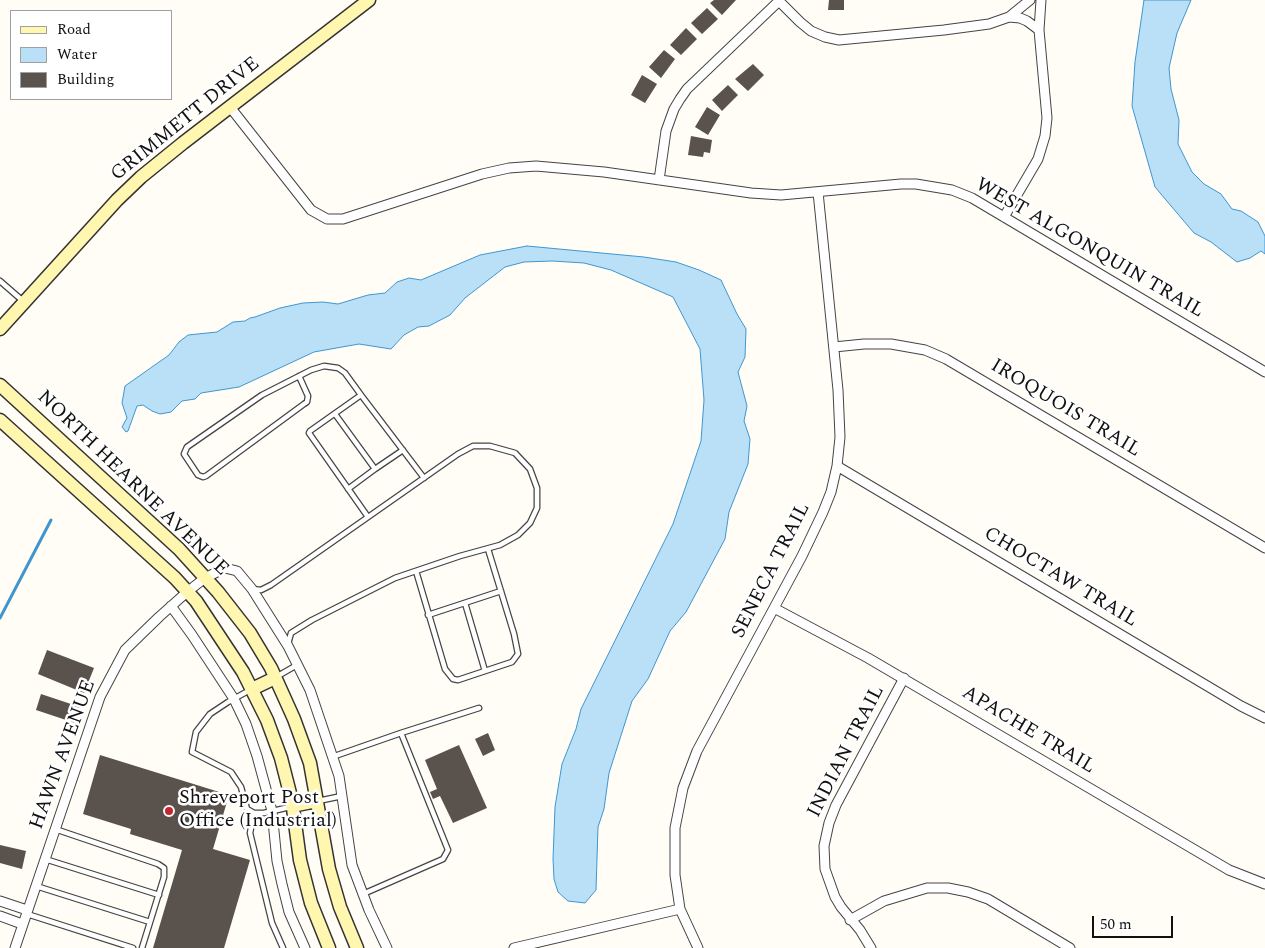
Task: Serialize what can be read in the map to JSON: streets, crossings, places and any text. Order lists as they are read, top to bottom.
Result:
{
  "streets": {
    "street": [
      "GRIMMETT DRIVE",
      "WEST ALGONQUIN TRAIL",
      "IROQUOIS TRAIL",
      "NORTH HEARNE AVENUE",
      "SENECA TRAIL",
      "CHOCTAW TRAIL",
      "APACHE TRAIL",
      "INDIAN TRAIL",
      "HAWN AVENUE"
    ]
  },
  "crossings": [
    ["GRIMMETT DRIVE", "WEST ALGONQUIN TRAIL"],
    ["WEST ALGONQUIN TRAIL", "SENECA TRAIL"],
    ["IROQUOIS TRAIL", "SENECA TRAIL"],
    ["NORTH HEARNE AVENUE", "HAWN AVENUE"],
    ["SENECA TRAIL", "CHOCTAW TRAIL"],
    ["SENECA TRAIL", "APACHE TRAIL"],
    ["APACHE TRAIL", "INDIAN TRAIL"]
  ],
  "places": ["Shreveport Post Office (Industrial)"],
  "legend": ["Road", "Water", "Building"],
  "scale_bar": "50 m"
}
